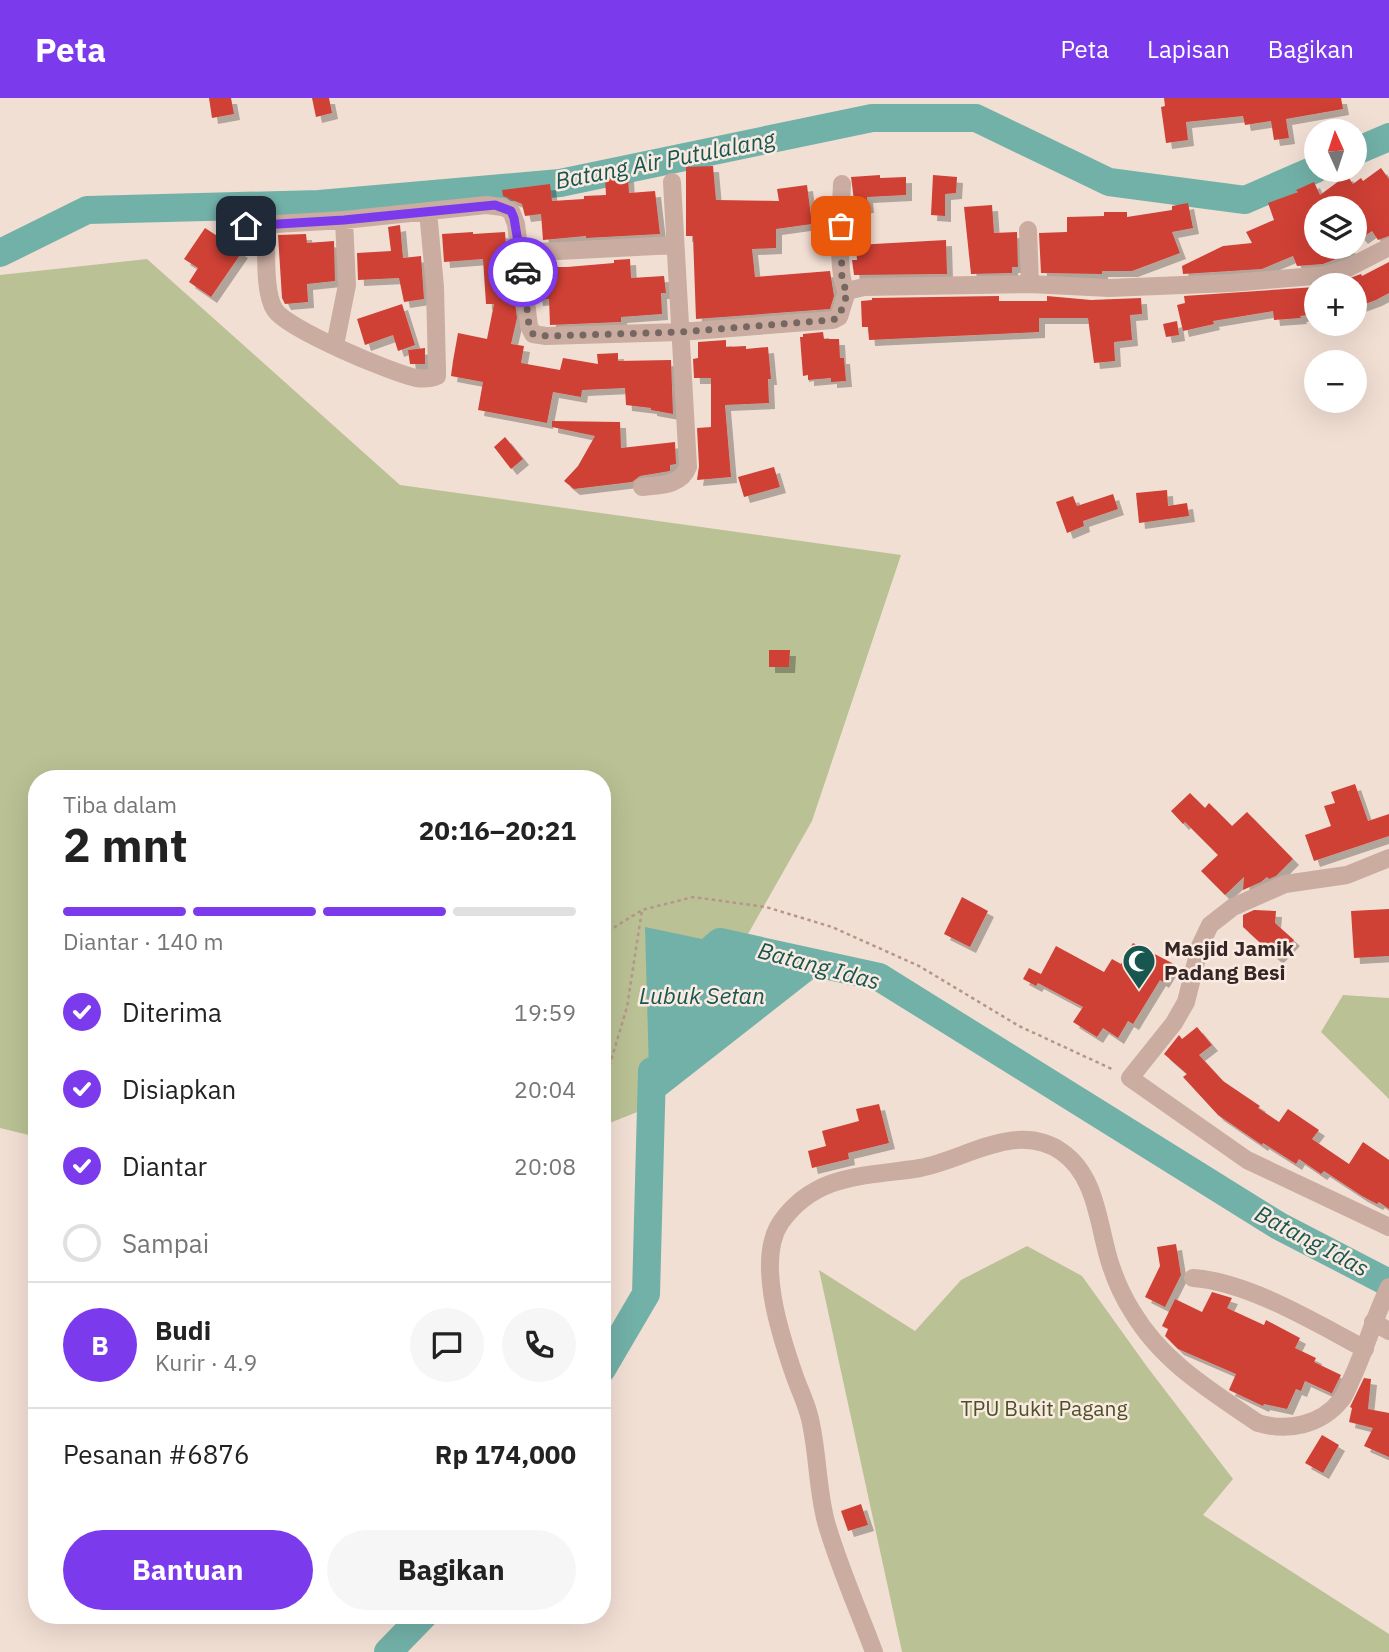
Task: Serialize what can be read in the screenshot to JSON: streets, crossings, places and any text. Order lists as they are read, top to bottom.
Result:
{
  "water": ["Batang Air Putulalang", "Batang Idas", "Lubuk Setan"],
  "parks": ["TPU Bukit Pagang"],
  "places": {
    "mosque": ["Masjid Jamik Padang Besi"]
  },
  "north": "top",
  "page": {
    "header": "Peta",
    "nav": ["Peta", "Lapisan", "Bagikan"],
    "map_buttons": ["+", "−"],
    "heading": ["2 mnt", "Tiba dalam", "20:16–20:21"],
    "panel": [
      "Budi",
      "Kurir · 4.9",
      "Pesanan #6876",
      "Rp 174,000"
    ],
    "bar": "Diantar · 140 m",
    "list": [
      ["Diterima", "19:59"],
      ["Disiapkan", "20:04"],
      ["Diantar", "20:08"],
      "Sampai"
    ],
    "round": "B",
    "buttons": ["Bantuan", "Bagikan"]
  }
}
